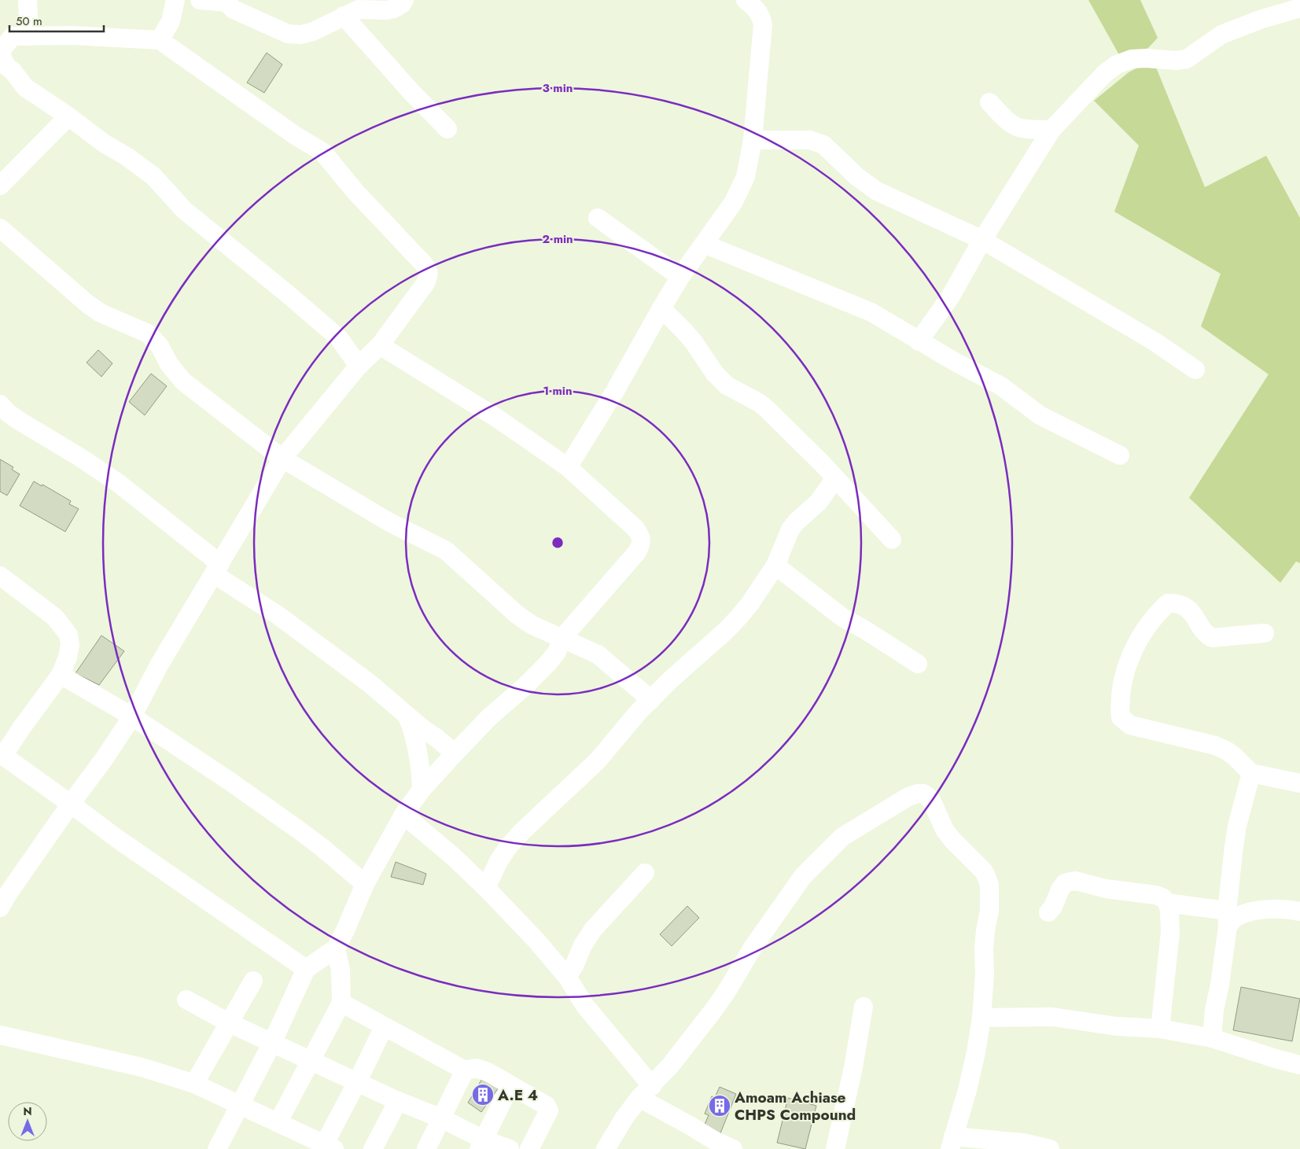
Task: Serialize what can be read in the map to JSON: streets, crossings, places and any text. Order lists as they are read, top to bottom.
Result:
{
  "places": {
    "building": ["A.E 4", "Amoam Achiase CHPS Compound"]
  },
  "scale_bar": "50 m",
  "north": "top",
  "rings": ["3 min", "2 min", "1 min"]
}
